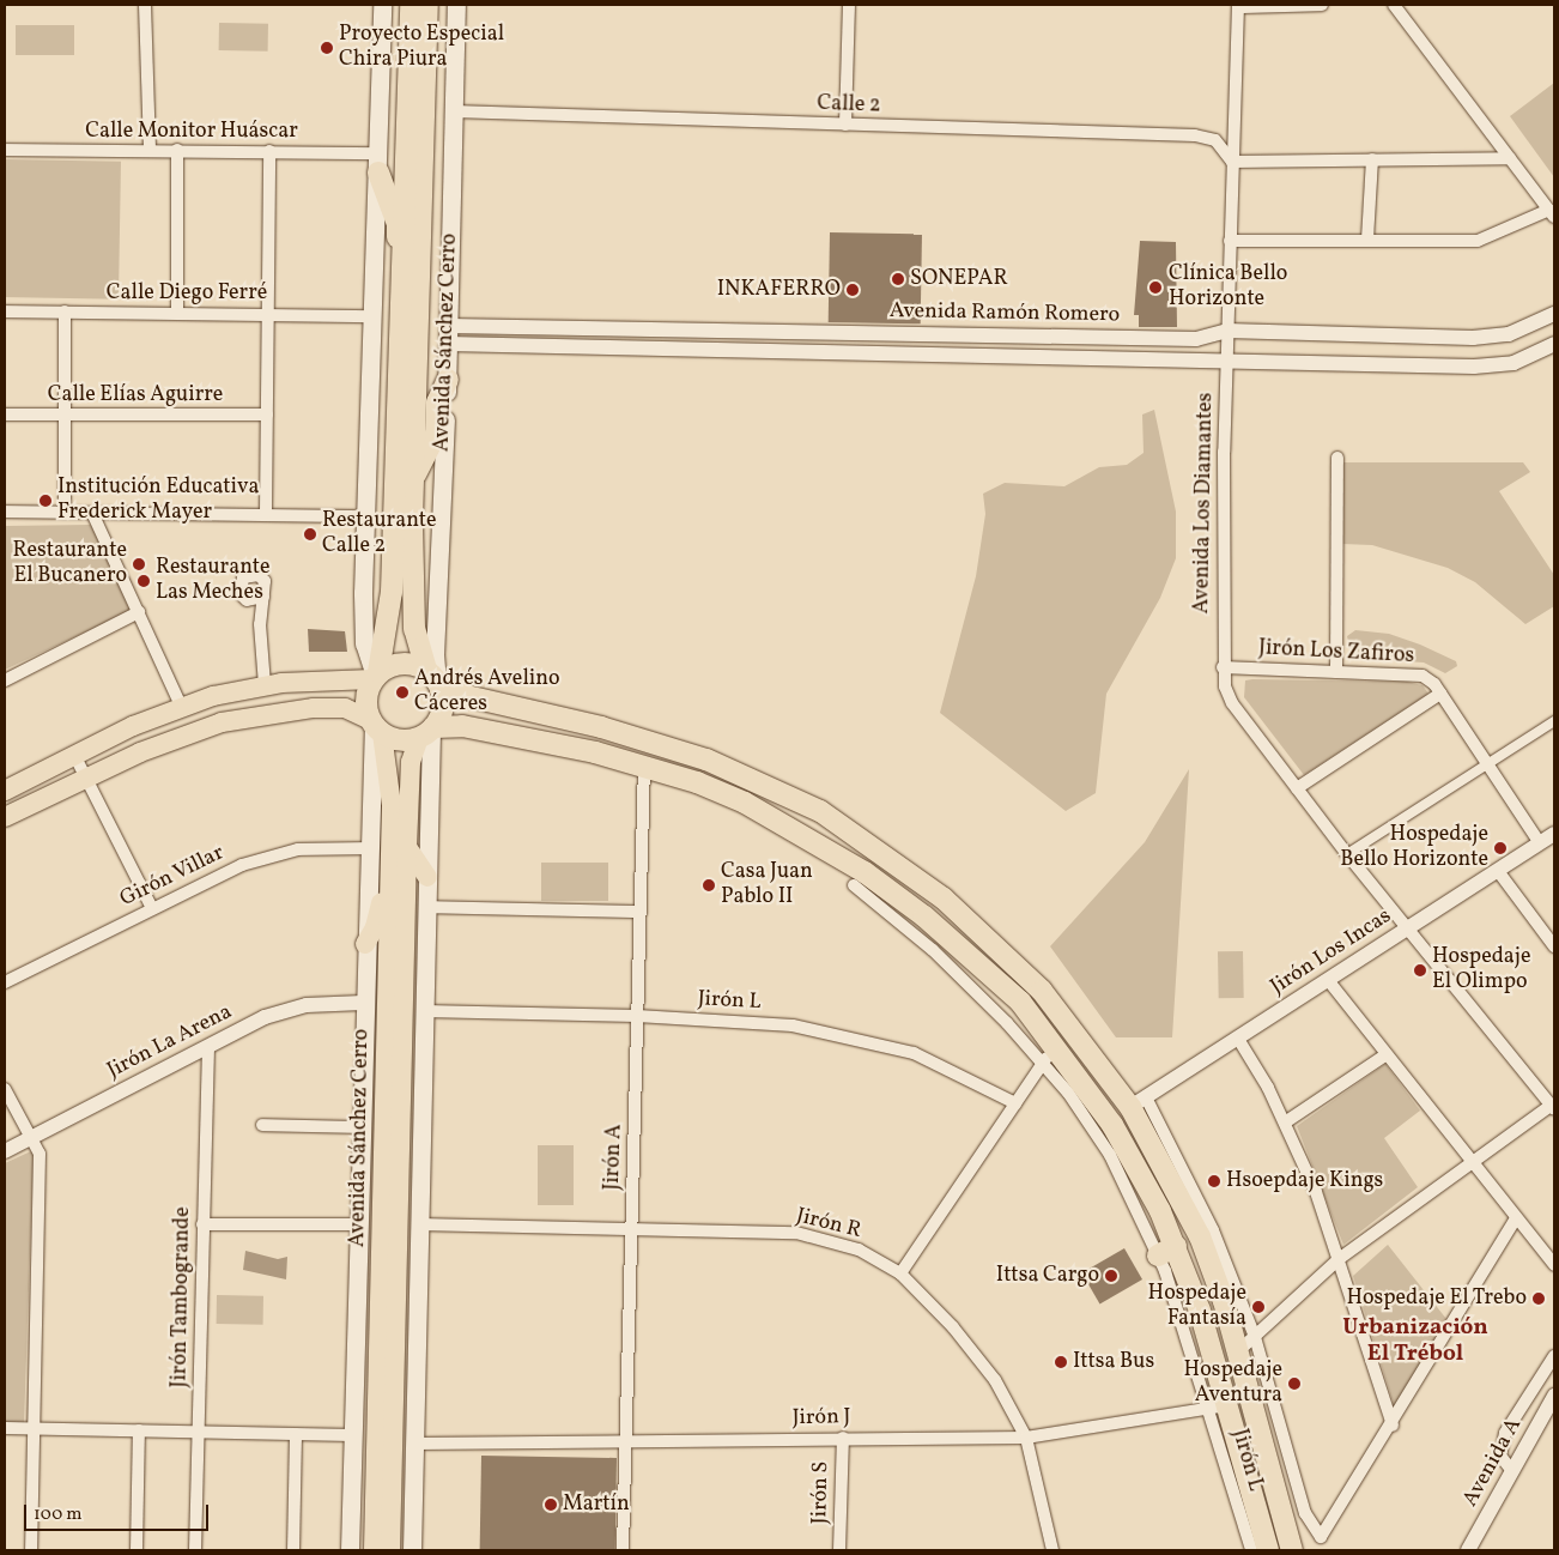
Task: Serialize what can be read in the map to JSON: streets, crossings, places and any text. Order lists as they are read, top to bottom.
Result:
{
  "streets": {
    "highway": ["Avenida Sánchez Cerro"],
    "street": [
      "Calle 2",
      "Calle Monitor Huáscar",
      "Calle Diego Ferré",
      "Avenida Ramón Romero",
      "Calle Elías Aguirre",
      "Avenida Los Diamantes",
      "Jirón Los Zafiros",
      "Girón Villar",
      "Jirón Los Incas",
      "Jirón L",
      "Jirón La Arena",
      "Jirón A",
      "Jirón R",
      "Jirón Tambogrande",
      "Jirón J",
      "Avenida A",
      "Jirón S"
    ]
  },
  "crossings": [
    ["Calle 2", "Avenida Sánchez Cerro"],
    ["Calle 2", "Avenida Los Diamantes"],
    ["Avenida Ramón Romero", "Avenida Sánchez Cerro"],
    ["Avenida Ramón Romero", "Avenida Los Diamantes"],
    ["Avenida Sánchez Cerro", "Girón Villar"],
    ["Avenida Sánchez Cerro", "Jirón La Arena"],
    ["Avenida Los Diamantes", "Jirón Los Zafiros"],
    ["Avenida Los Diamantes", "Jirón Los Incas"],
    ["Jirón Los Zafiros", "Jirón Los Incas"],
    ["Jirón L", "Jirón A"],
    ["Jirón L", "Jirón J"],
    ["Jirón La Arena", "Jirón Tambogrande"],
    ["Jirón A", "Jirón R"],
    ["Jirón A", "Jirón J"],
    ["Jirón R", "Jirón J"],
    ["Jirón J", "Jirón S"]
  ],
  "districts": ["Urbanización El Trébol"],
  "places": [
    "Proyecto Especial Chira Piura",
    "SONEPAR",
    "Clínica Bello Horizonte",
    "INKAFERRO",
    "Institución Educativa Frederick Mayer",
    "Restaurante Calle 2",
    "Restaurante El Bucanero",
    "Restaurante Las Meches",
    "Andrés Avelino Cáceres",
    "Hospedaje Bello Horizonte",
    "Casa Juan Pablo II",
    "Hospedaje El Olimpo",
    "Hsoepdaje Kings",
    "Ittsa Cargo",
    "Hospedaje El Trebo",
    "Hospedaje Fantasía",
    "Ittsa Bus",
    "Hospedaje Aventura",
    "Martín"
  ],
  "scale_bar": "100 m"
}
